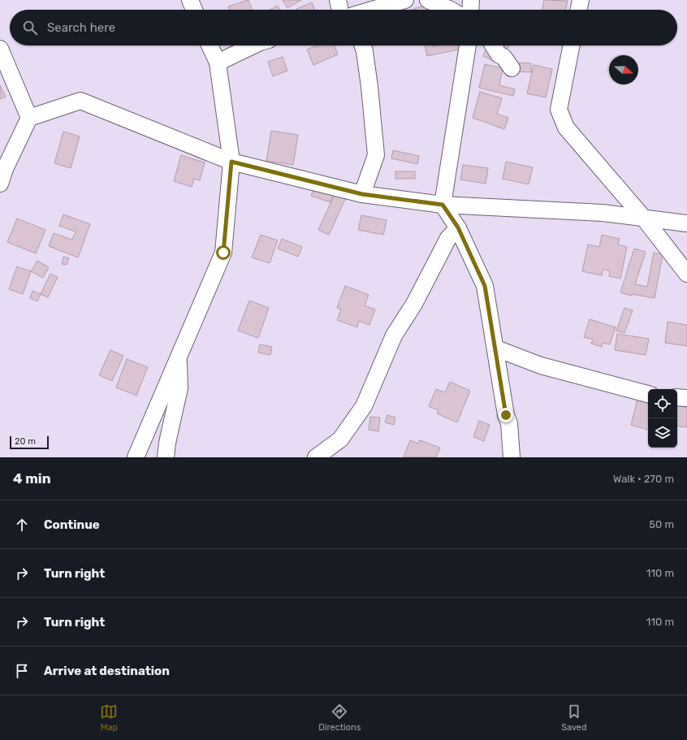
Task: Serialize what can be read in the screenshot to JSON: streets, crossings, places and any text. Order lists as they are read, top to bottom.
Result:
{
  "scale_bar": "20 m",
  "north": "right",
  "page": {
    "search": "Search here",
    "scale": "20 m",
    "heading": ["4 min", "Walk · 270 m"],
    "list": [
      ["Continue", "50 m"],
      ["Turn right", "110 m"],
      ["Turn right", "110 m"],
      "Arrive at destination"
    ],
    "nav": ["Map", "Directions", "Saved"]
  }
}
